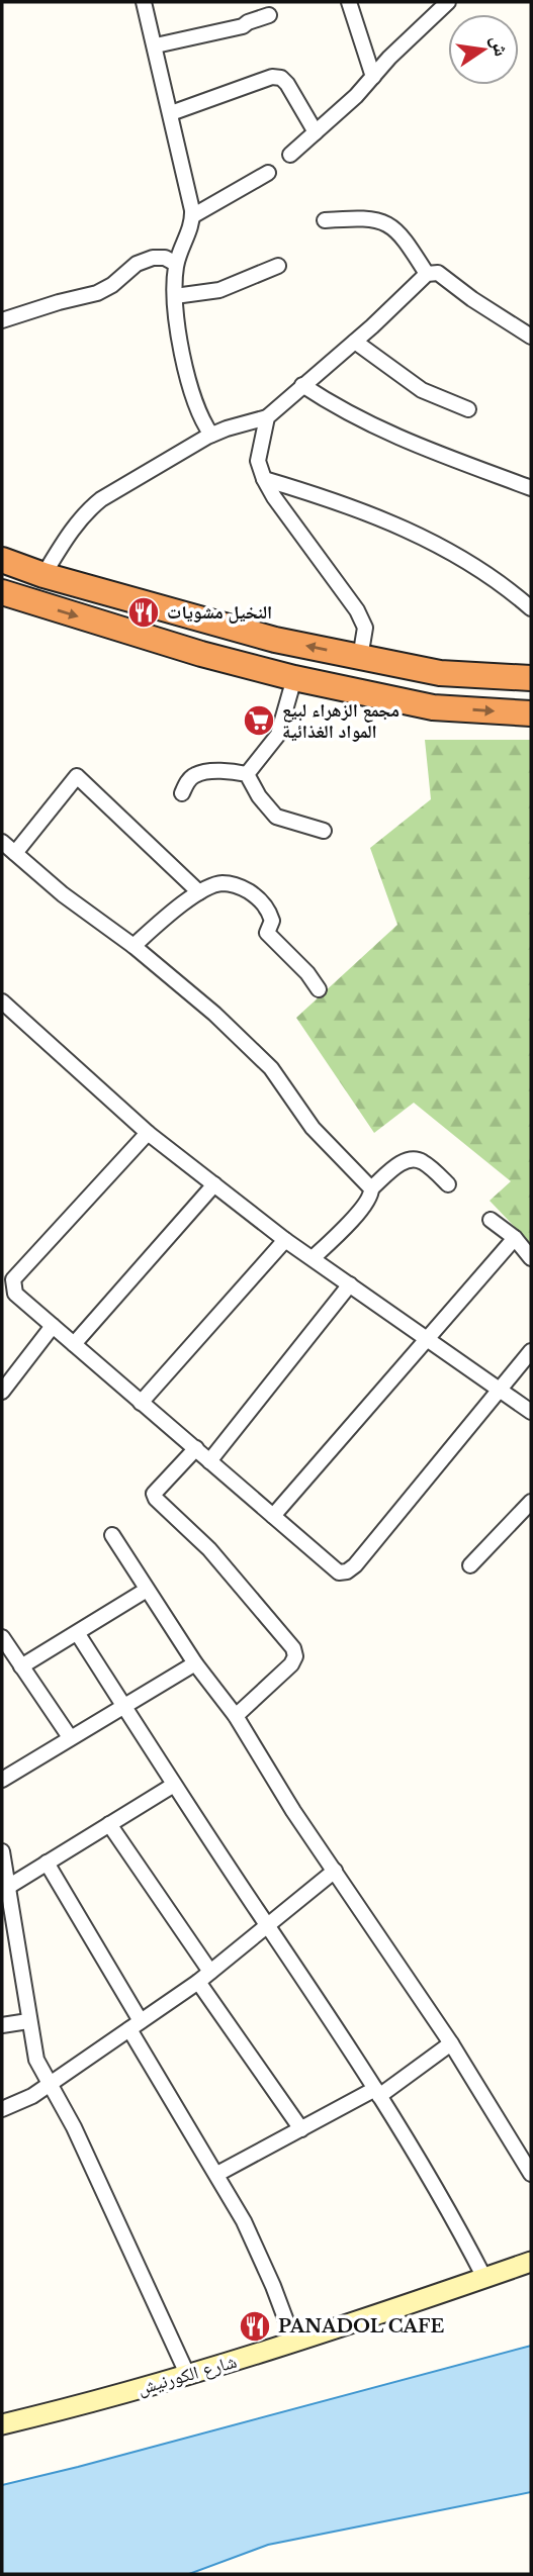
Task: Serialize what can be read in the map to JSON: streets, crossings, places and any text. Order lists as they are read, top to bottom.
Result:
{
  "streets": {
    "street": ["شارع الكورنيش"]
  },
  "places": {
    "restaurant": ["النخيل مشويات", "PANADOL CAFE"],
    "supermarket": ["مجمع الزهراء لبيع المواد الغذائية"]
  },
  "north": "right"
}
